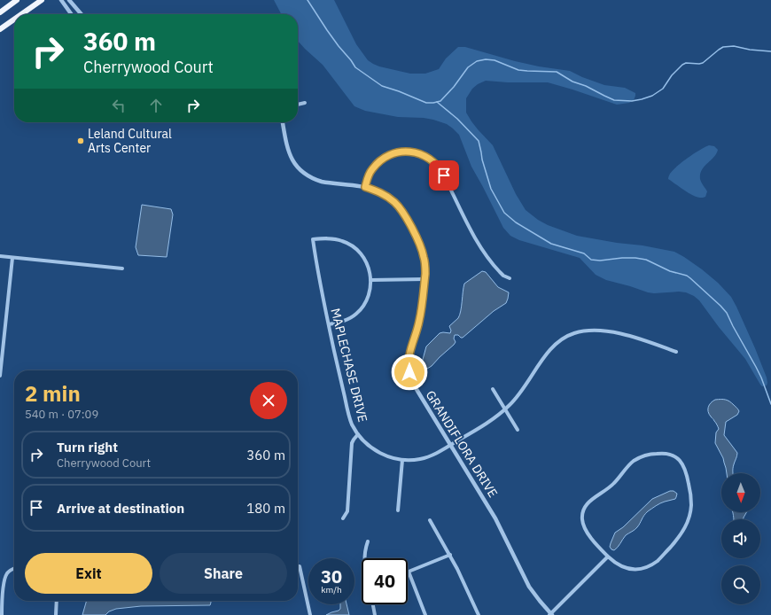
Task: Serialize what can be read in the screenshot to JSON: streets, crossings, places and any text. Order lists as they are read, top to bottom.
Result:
{
  "streets": {
    "street": ["MAPLECHASE DRIVE", "GRANDIFLORA DRIVE"]
  },
  "crossings": [
    ["MAPLECHASE DRIVE", "GRANDIFLORA DRIVE"]
  ],
  "places": ["Leland Cultural Arts Center"],
  "north": "bottom",
  "page": {
    "turn": ["360 m", "Cherrywood Court"],
    "heading": ["2 min", "540 m · 07:09"],
    "list": [
      {
        "name": "Turn right",
        "note": "Cherrywood Court",
        "value": "360 m"
      },
      {
        "name": "Arrive at destination",
        "value": "180 m"
      }
    ],
    "buttons": ["Exit", "Share"],
    "speed": "30 km/h",
    "limit": "40"
  }
}
